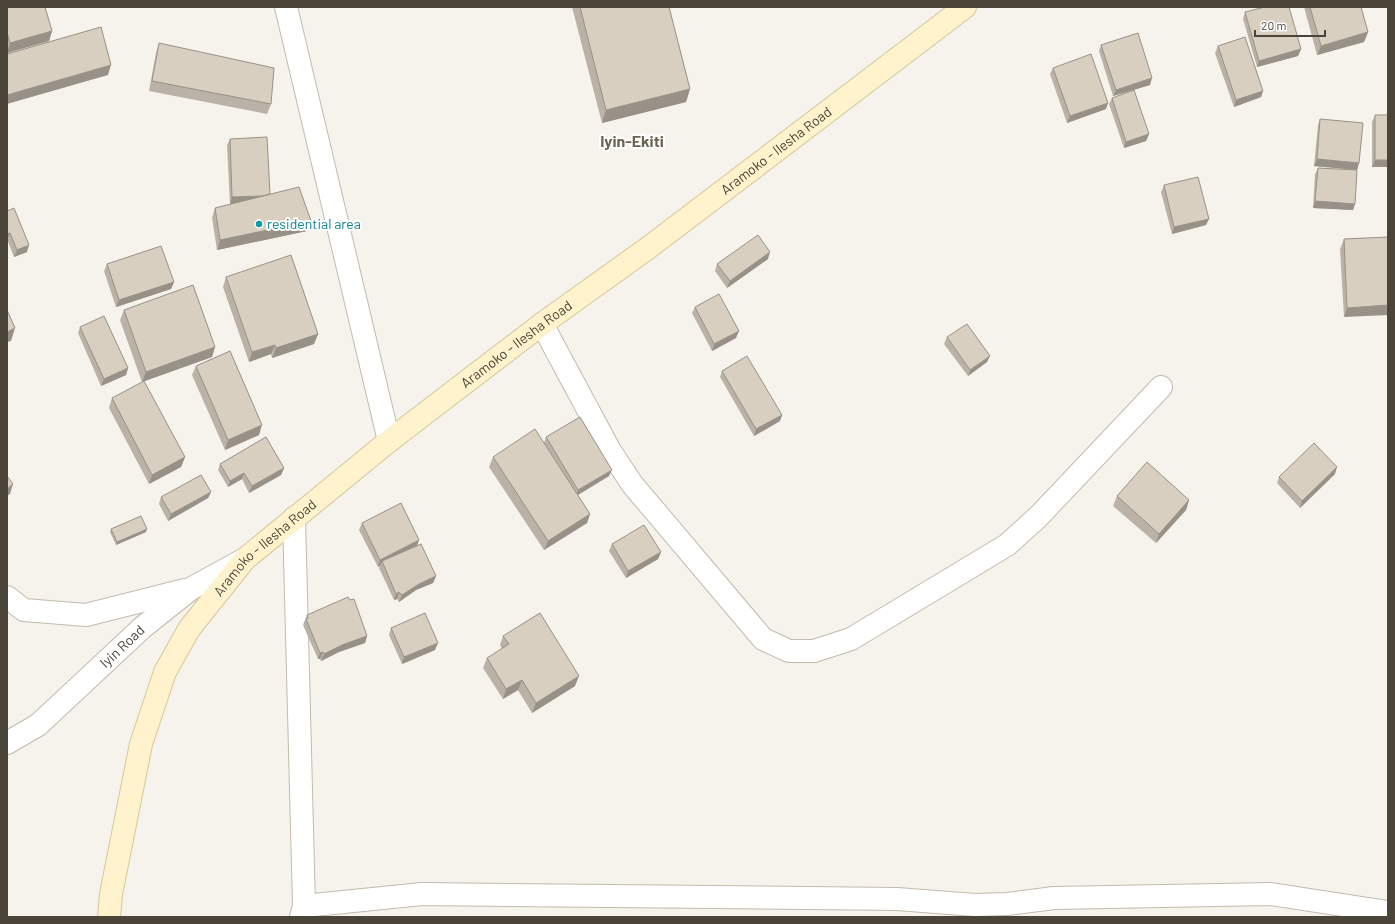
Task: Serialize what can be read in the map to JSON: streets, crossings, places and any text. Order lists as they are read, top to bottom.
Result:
{
  "streets": {
    "main road": ["Aramoko - Ilesha Road"],
    "street": ["Iyin Road"]
  },
  "crossings": [
    ["Aramoko - Ilesha Road", "Iyin Road"]
  ],
  "districts": ["Iyin-Ekiti"],
  "places": ["residential area"],
  "scale_bar": "20 m"
}
